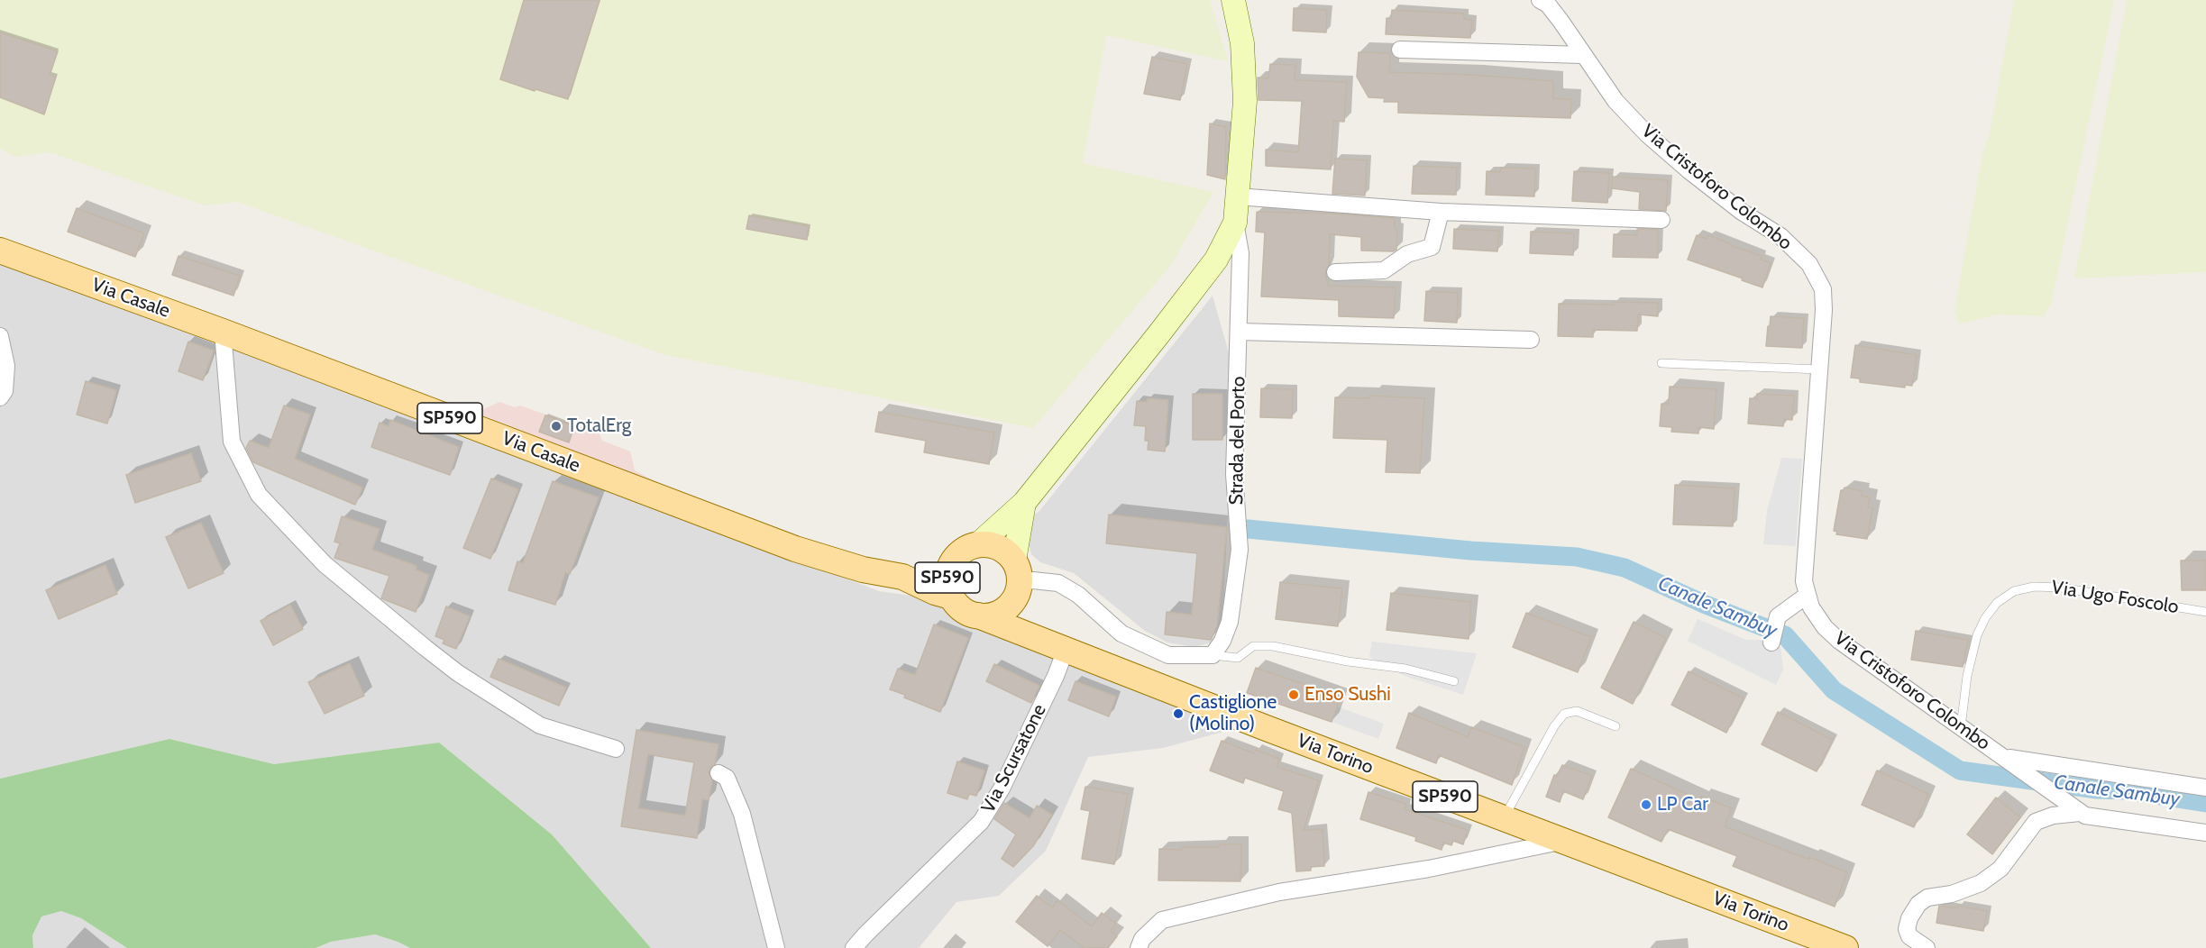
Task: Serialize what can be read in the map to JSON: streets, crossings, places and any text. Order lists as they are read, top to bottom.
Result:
{
  "streets": {
    "main road": ["Via Casale", "SP590", "Via Torino"],
    "street": ["Via Cristoforo Colombo", "Strada del Porto", "Via Scursatone"],
    "lane": ["Via Ugo Foscolo"]
  },
  "crossings": [
    ["Via Cristoforo Colombo", "Via Ugo Foscolo"],
    ["Via Casale", "SP590"],
    ["SP590", "Via Torino"],
    ["SP590", "Via Scursatone"],
    ["Via Torino", "Via Scursatone"]
  ],
  "water": ["Canale Sambuy"],
  "places": [
    "TotalErg",
    "Enso Sushi",
    "Castiglione (Molino)",
    "LP Car"
  ]
}
